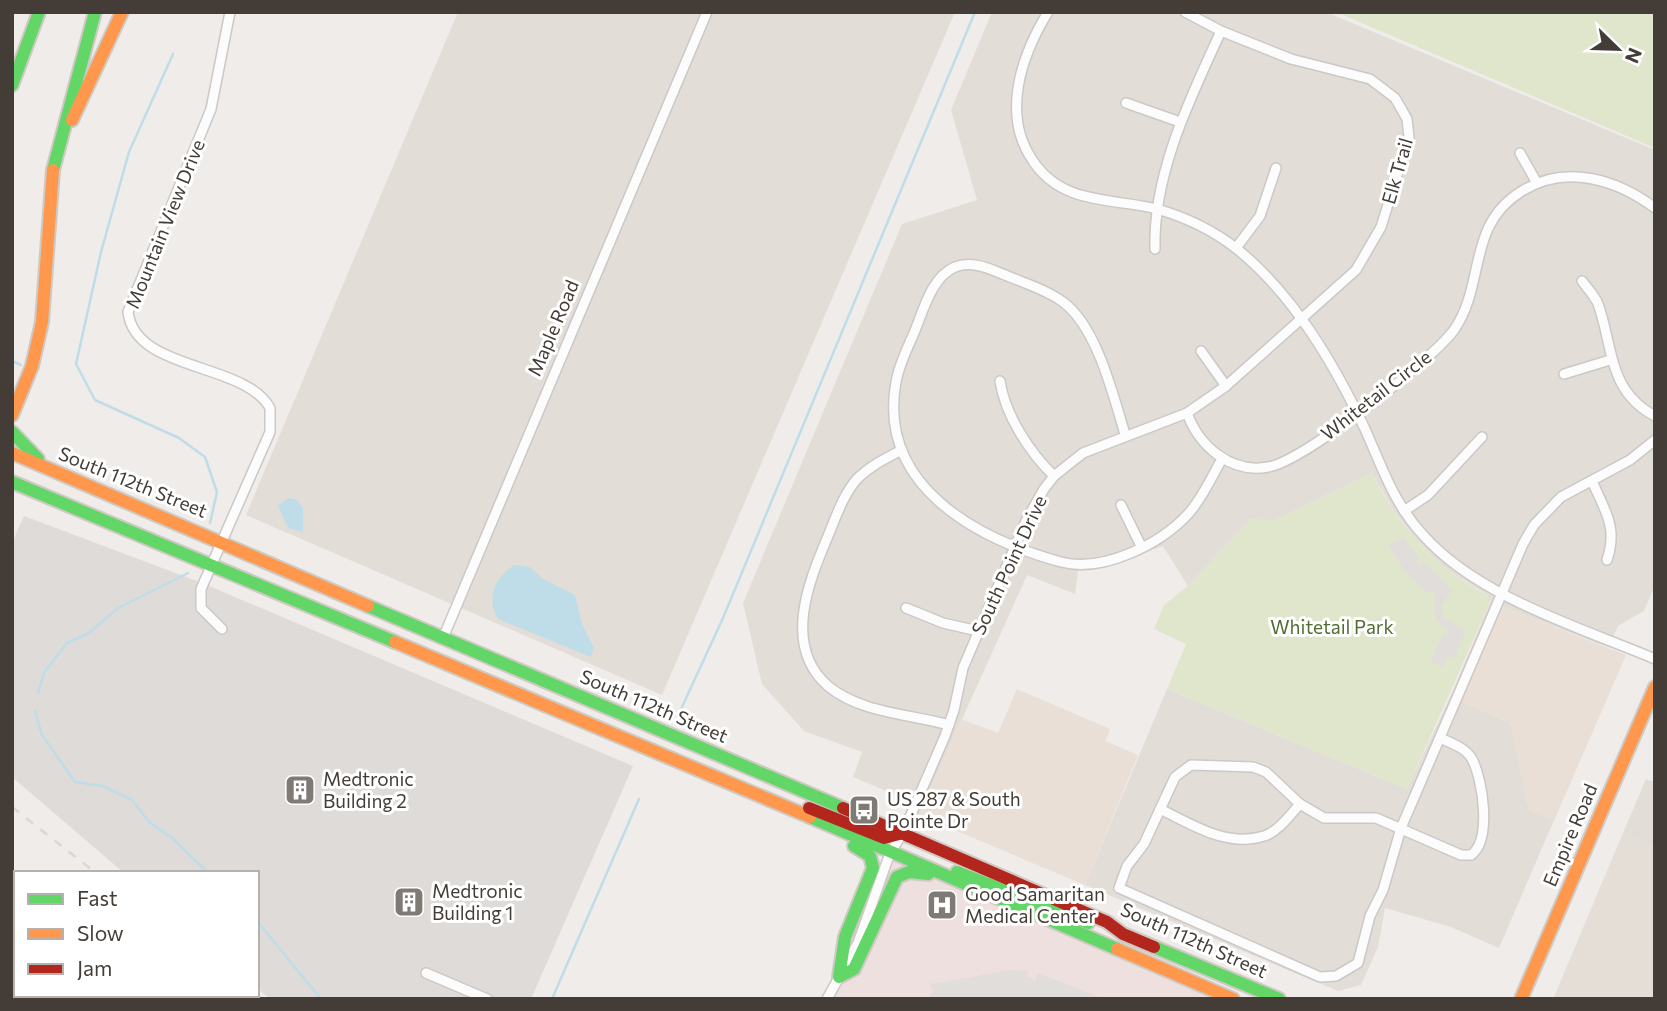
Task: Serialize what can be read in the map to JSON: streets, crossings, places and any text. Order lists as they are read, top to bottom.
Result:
{
  "streets": {
    "main road": ["Maple Road", "South 112th Street", "Empire Road"],
    "street": [
      "Elk Trail",
      "Mountain View Drive",
      "Whitetail Circle",
      "South Point Drive"
    ]
  },
  "crossings": [
    ["Elk Trail", "South Point Drive"],
    ["Mountain View Drive", "South 112th Street"],
    ["Maple Road", "South 112th Street"],
    ["Whitetail Circle", "South Point Drive"],
    ["South 112th Street", "South Point Drive"]
  ],
  "parks": ["Whitetail Park"],
  "places": {
    "building": ["Medtronic Building 2", "Medtronic Building 1"],
    "bus stop": ["US 287 & South Pointe Dr"],
    "hospital": ["Good Samaritan Medical Center"]
  },
  "legend": ["Fast", "Slow", "Jam"],
  "north": "bottom right"
}
